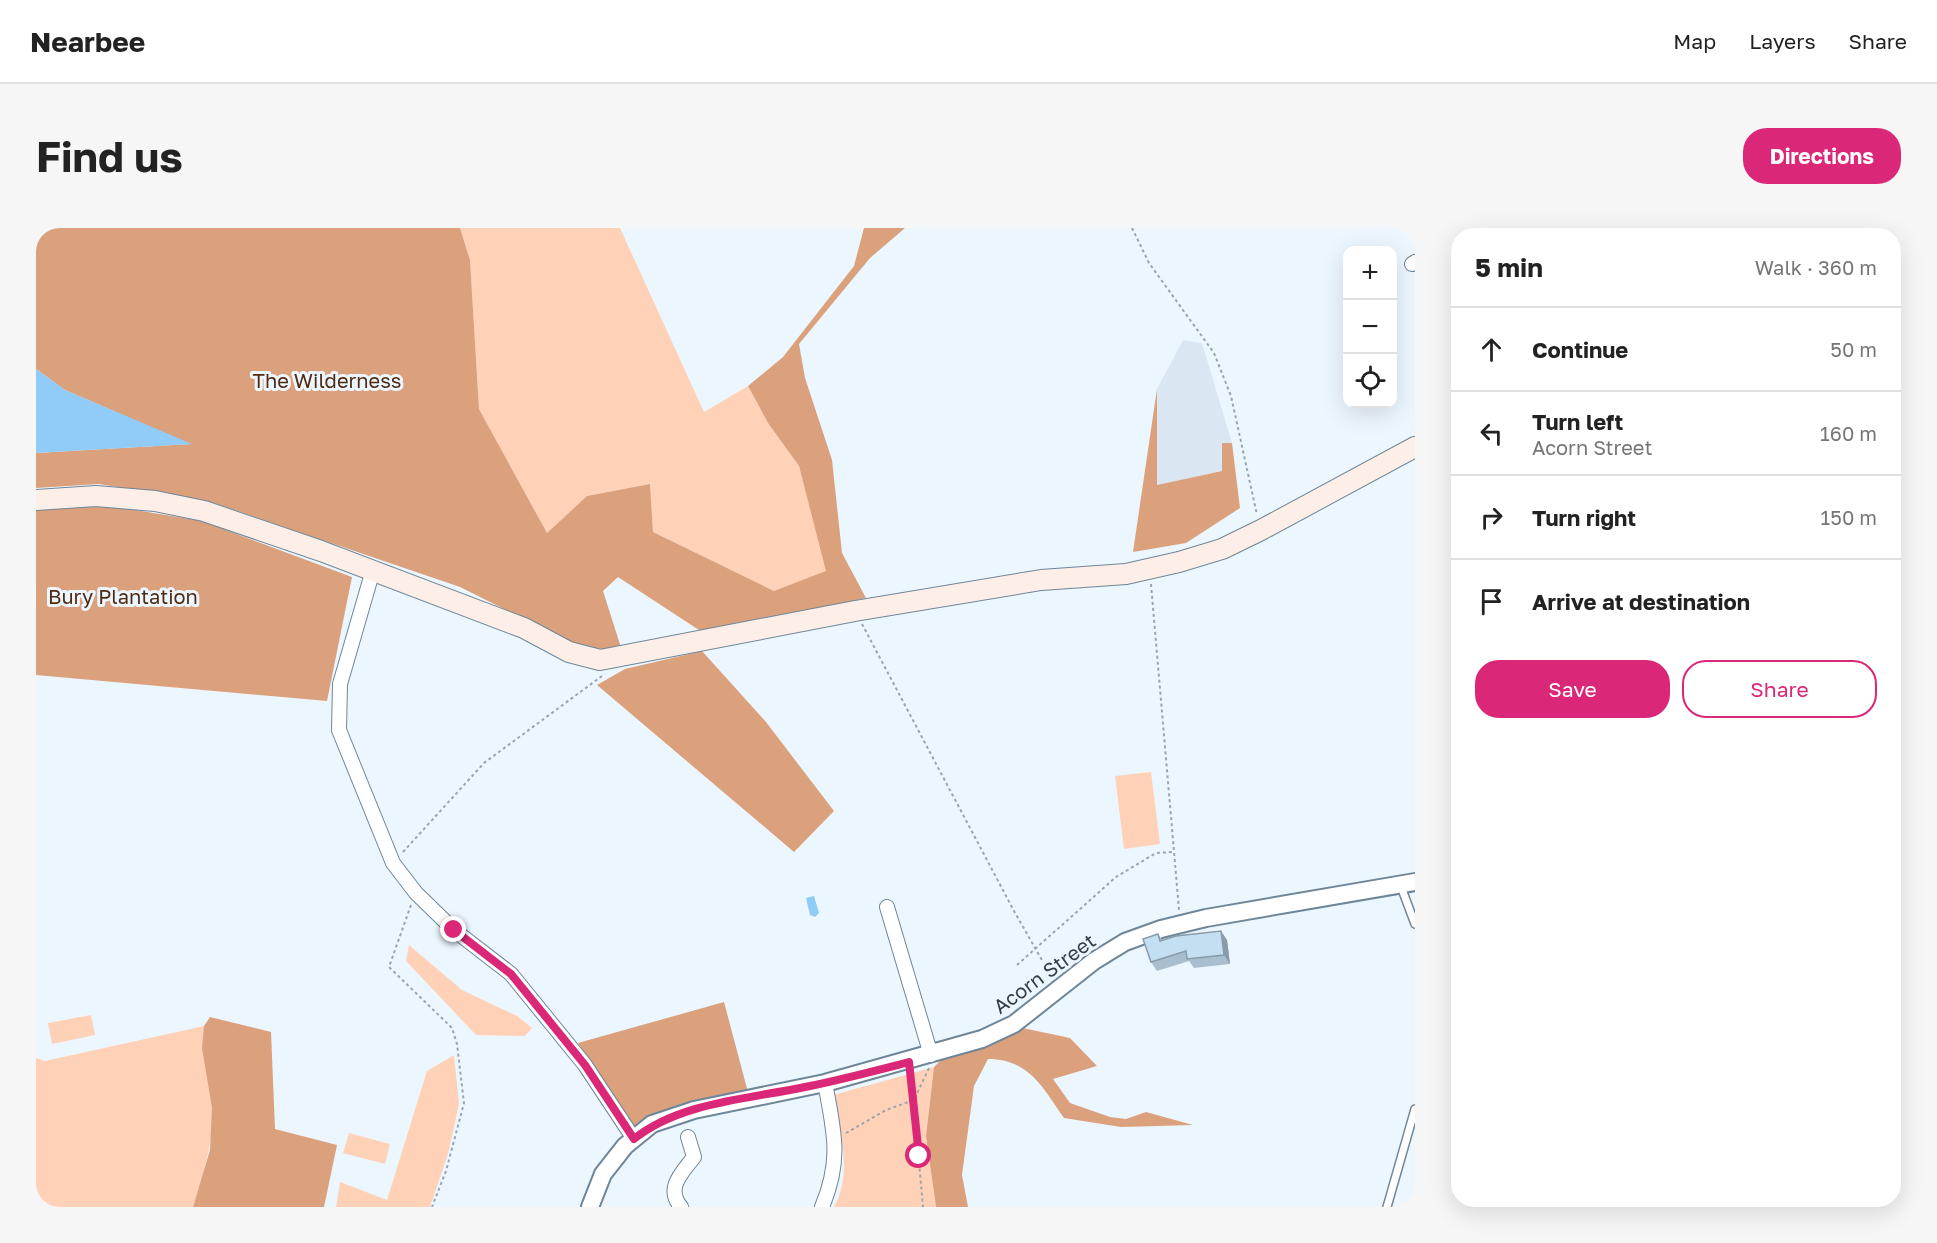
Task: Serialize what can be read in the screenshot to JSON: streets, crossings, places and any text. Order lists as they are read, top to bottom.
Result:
{
  "streets": {
    "street": ["Acorn Street"]
  },
  "parks": ["The Wilderness", "Bury Plantation"],
  "page": {
    "header": "Nearbee",
    "nav": ["Map", "Layers", "Share"],
    "buttons": [
      "Directions",
      ["Save", "Share"]
    ],
    "title": "Find us",
    "heading": ["5 min", "Walk · 360 m"],
    "map_buttons": ["+", "−"],
    "list": [
      ["Continue", "50 m"],
      ["Turn left", "Acorn Street", "160 m"],
      ["Turn right", "150 m"],
      "Arrive at destination"
    ]
  }
}
